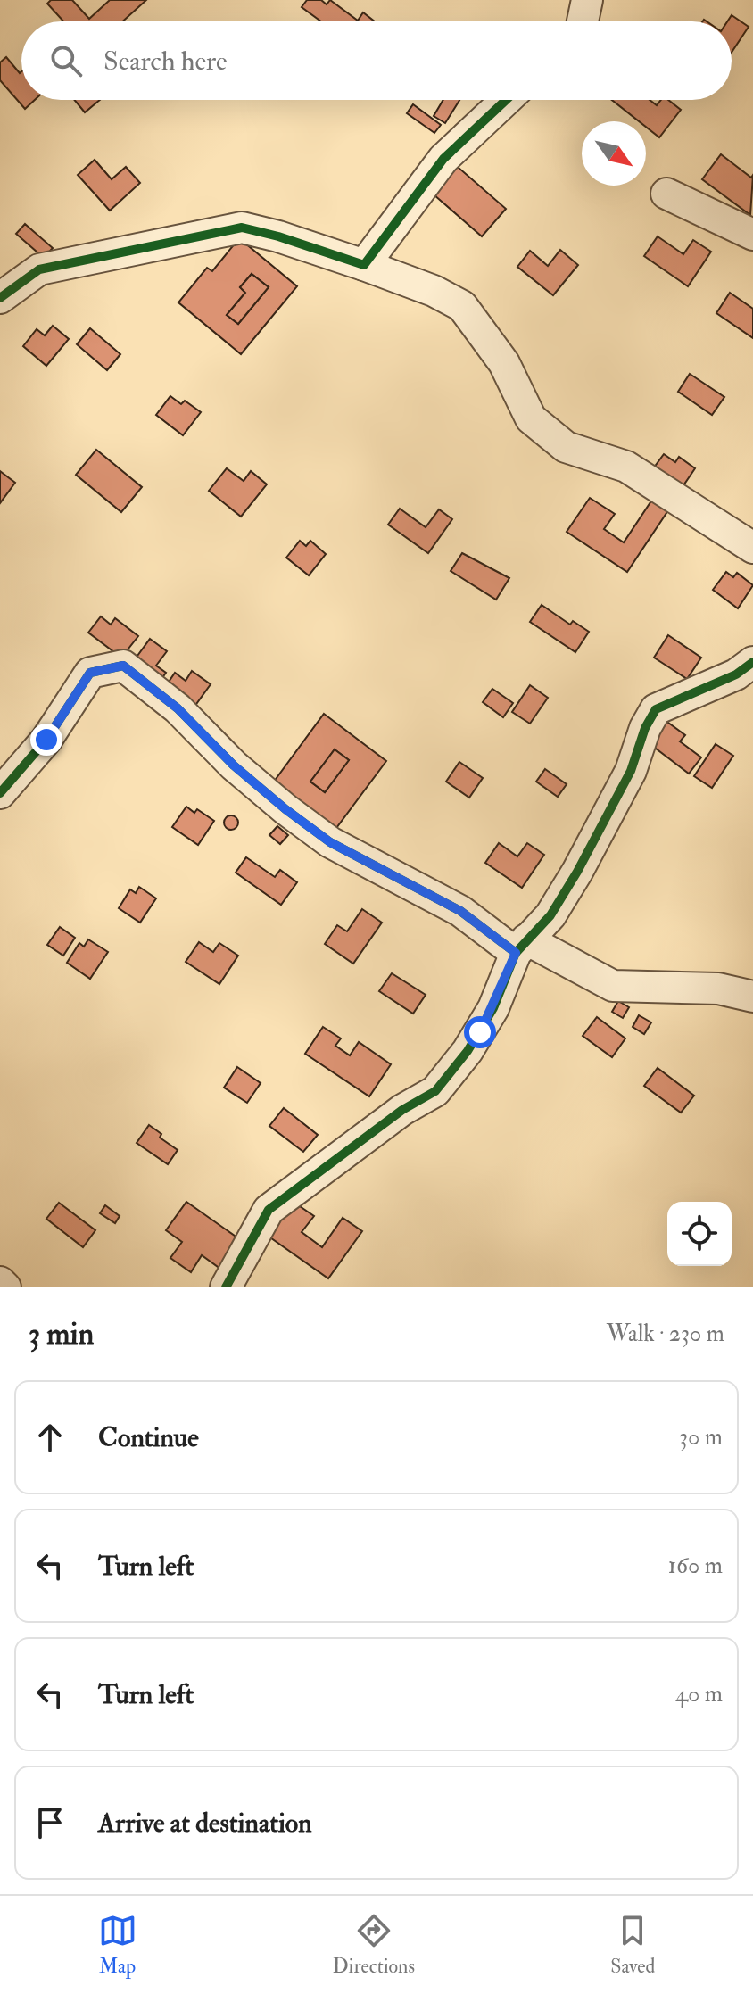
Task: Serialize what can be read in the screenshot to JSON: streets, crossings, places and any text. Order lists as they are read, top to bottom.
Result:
{
  "north": "bottom right",
  "page": {
    "search": "Search here",
    "heading": ["3 min", "Walk · 230 m"],
    "list": [
      ["Continue", "30 m"],
      ["Turn left", "160 m"],
      ["Turn left", "40 m"],
      "Arrive at destination"
    ],
    "nav": ["Map", "Directions", "Saved"]
  }
}
